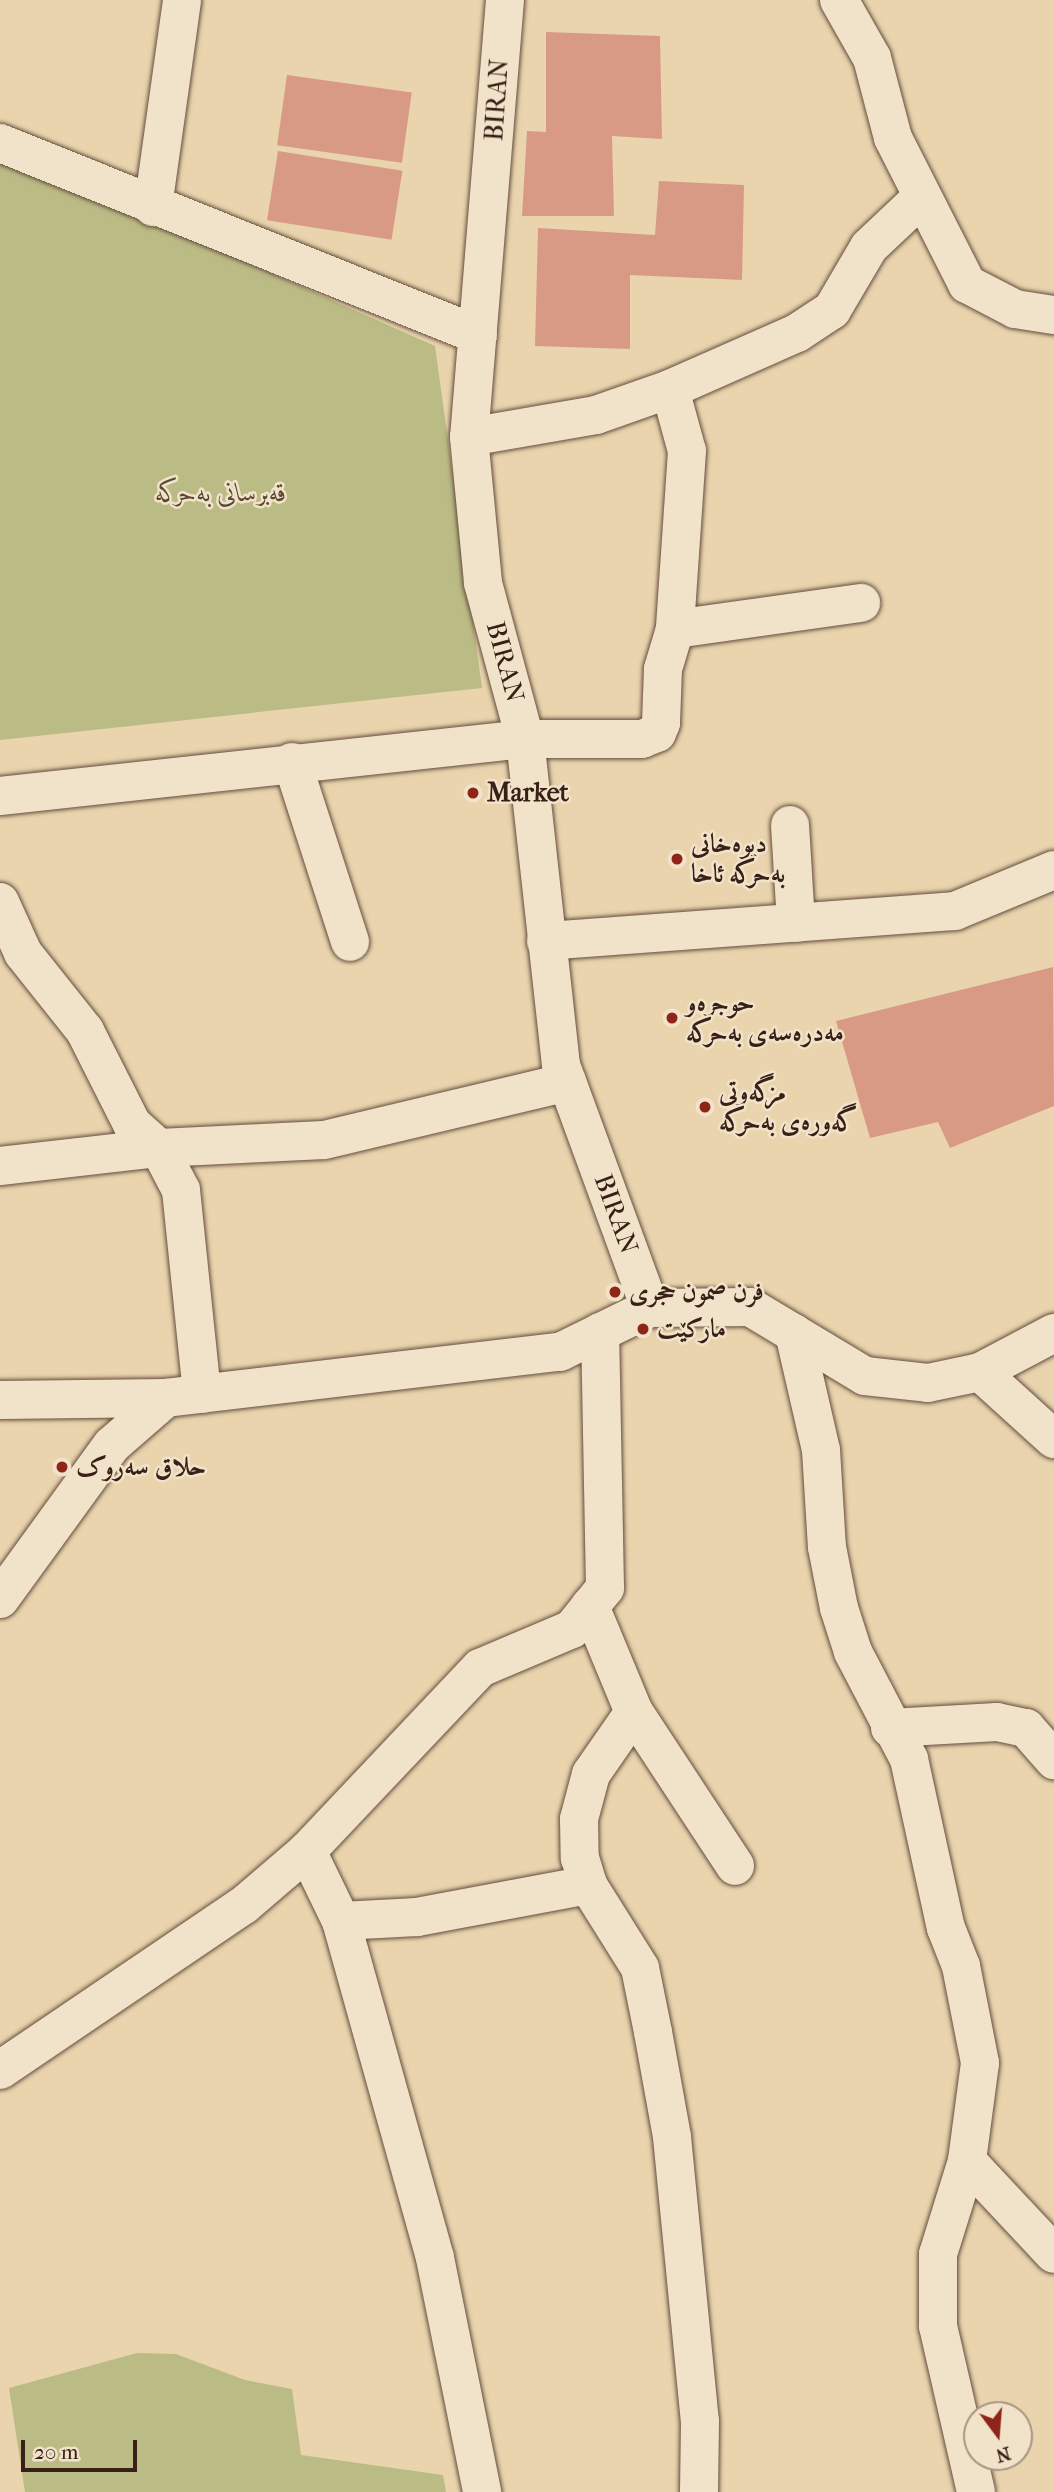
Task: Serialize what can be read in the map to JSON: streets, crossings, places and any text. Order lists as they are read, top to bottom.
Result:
{
  "streets": {
    "street": ["BIRAN"]
  },
  "parks": ["قەبرسانی بەحرکە"],
  "places": [
    "Market",
    "دیوەخانی بەحرکە ئاخا",
    "حوجره‌و مه‌دره‌سه‌ی به‌حرکه",
    "مزگەوتی گەورەی بەحرکە",
    "فرن صمون حجری",
    "مارکێت",
    "حلاق سەروک"
  ],
  "scale_bar": "20 m",
  "north": "bottom"
}
